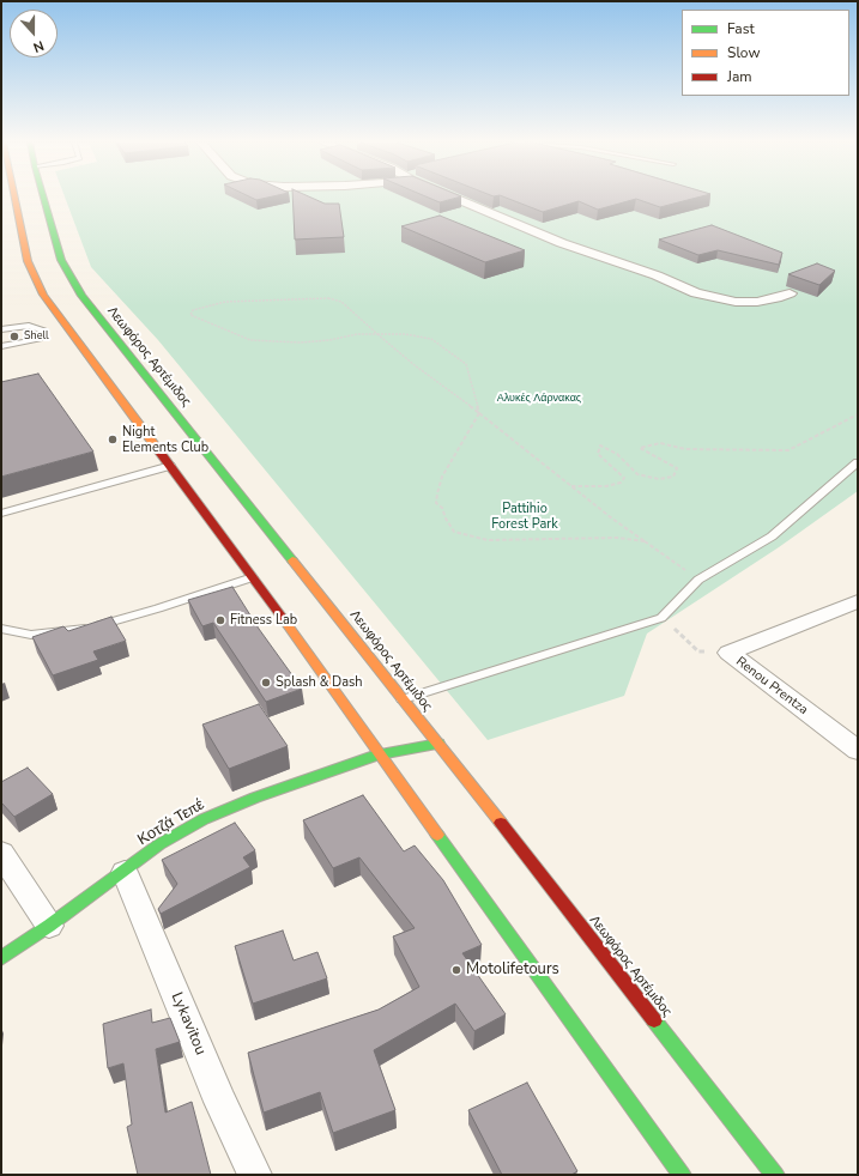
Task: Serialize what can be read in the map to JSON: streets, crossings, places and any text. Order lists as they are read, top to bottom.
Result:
{
  "streets": {
    "main road": ["Λεωφόρος Αρτέμιδος", "Κοτζά Τεπέ"],
    "street": ["Renou Prentza", "Lykavitou"]
  },
  "crossings": [
    ["Λεωφόρος Αρτέμιδος", "Κοτζά Τεπέ"],
    ["Κοτζά Τεπέ", "Lykavitou"]
  ],
  "parks": ["Αλυκές Λάρνακας", "Pattihio Forest Park"],
  "places": [
    "Shell",
    "Night Elements Club",
    "Fitness Lab",
    "Splash & Dash",
    "Motolifetours"
  ],
  "legend": ["Fast", "Slow", "Jam"],
  "north": "bottom"
}
